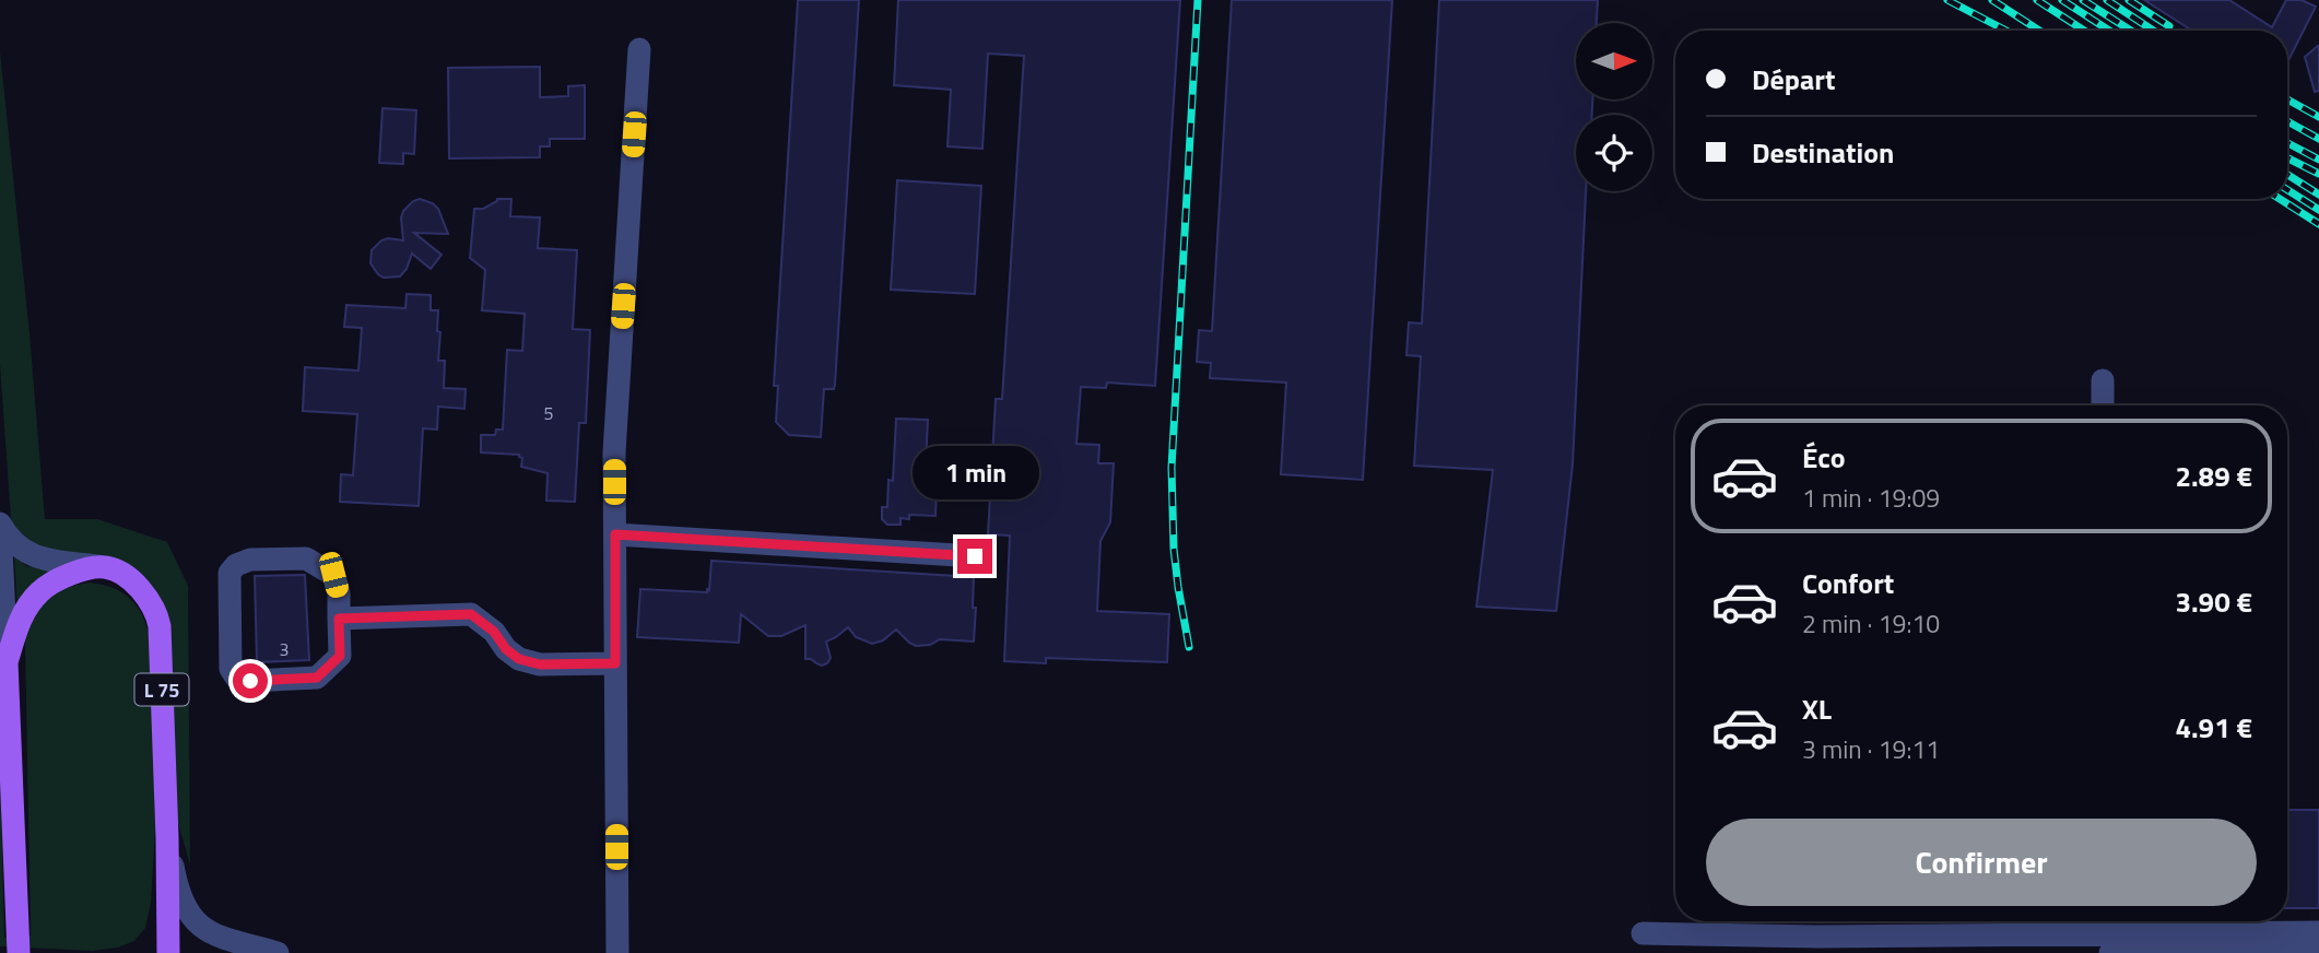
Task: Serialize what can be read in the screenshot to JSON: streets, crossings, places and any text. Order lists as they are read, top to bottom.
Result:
{
  "streets": {
    "main road": ["L 75"]
  },
  "house_numbers": ["5", "3"],
  "north": "right",
  "page": {
    "banner": ["Départ", "Destination"],
    "list": [
      {
        "name": "Éco",
        "note": "1 min · 19:09",
        "value": "2.89 €"
      },
      {
        "name": "Confort",
        "note": "2 min · 19:10",
        "value": "3.90 €"
      },
      {
        "name": "XL",
        "note": "3 min · 19:11",
        "value": "4.91 €"
      }
    ],
    "bubble": "1 min",
    "buttons": "Confirmer"
  }
}
